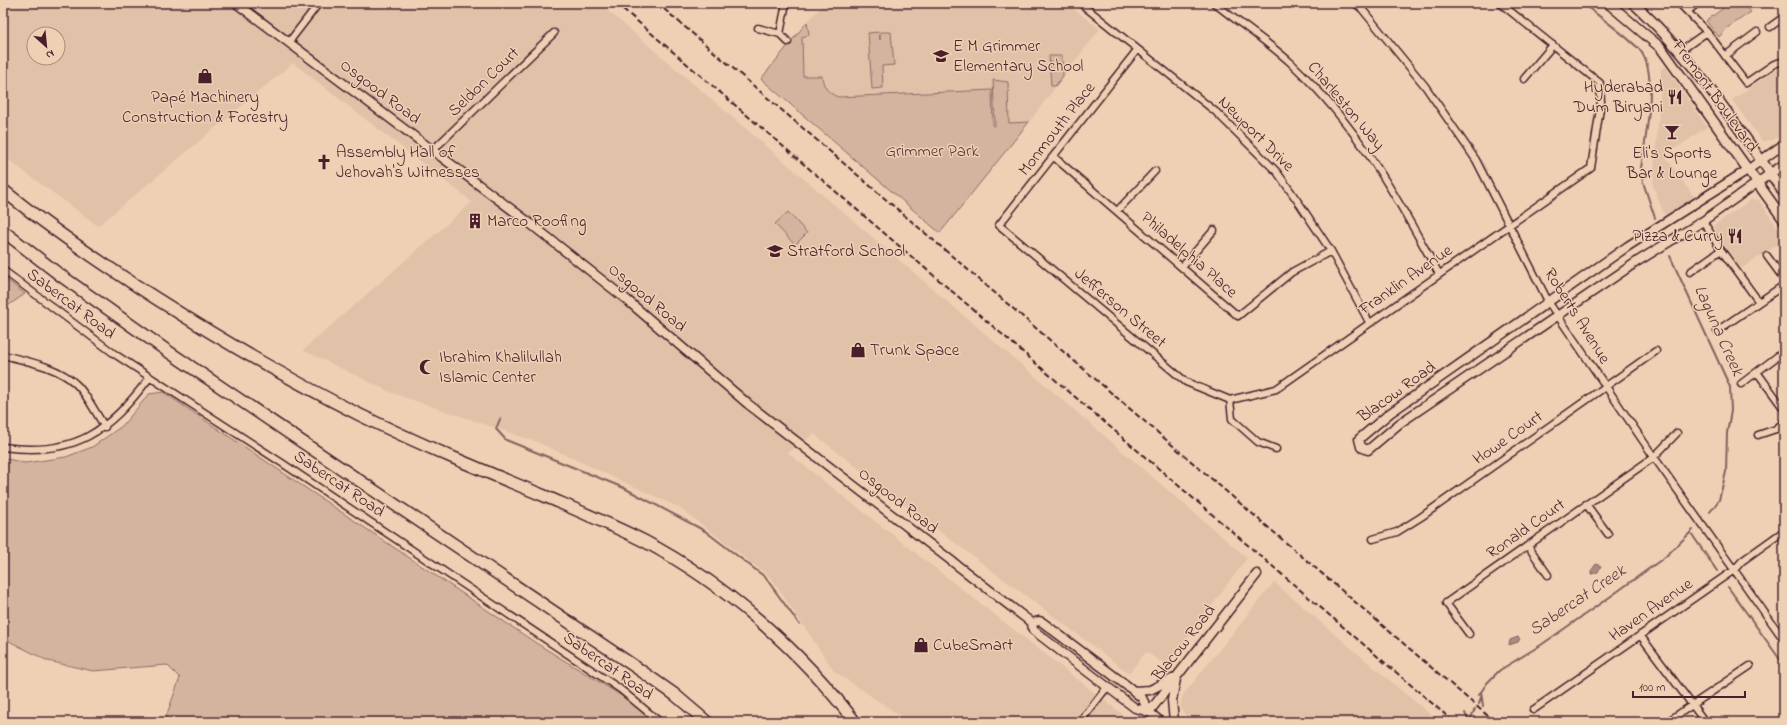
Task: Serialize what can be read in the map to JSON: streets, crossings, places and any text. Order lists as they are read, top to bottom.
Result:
{
  "streets": {
    "main road": ["Osgood Road", "Fremont Boulevard", "Blacow Road"],
    "street": [
      "Seldon Court",
      "Charleston Way",
      "Monmouth Place",
      "Newport Drive",
      "Philadelphia Place",
      "Franklin Avenue",
      "Sabercat Road",
      "Jefferson Street",
      "Roberts Avenue",
      "Howe Court",
      "Ronald Court",
      "Haven Avenue"
    ]
  },
  "crossings": [
    ["Seldon Court", "Osgood Road"],
    ["Osgood Road", "Blacow Road"],
    ["Fremont Boulevard", "Blacow Road"],
    ["Charleston Way", "Franklin Avenue"],
    ["Monmouth Place", "Newport Drive"],
    ["Monmouth Place", "Philadelphia Place"],
    ["Monmouth Place", "Jefferson Street"],
    ["Newport Drive", "Philadelphia Place"],
    ["Newport Drive", "Franklin Avenue"],
    ["Franklin Avenue", "Jefferson Street"],
    ["Franklin Avenue", "Roberts Avenue"],
    ["Roberts Avenue", "Blacow Road"],
    ["Roberts Avenue", "Howe Court"],
    ["Roberts Avenue", "Ronald Court"],
    ["Roberts Avenue", "Haven Avenue"]
  ],
  "water": ["Laguna Creek", "Sabercat Creek"],
  "parks": ["Grimmer Park"],
  "places": {
    "school or university": ["E M Grimmer Elementary School", "Stratford School"],
    "shop": ["Papé Machinery Construction & Forestry", "Trunk Space", "CubeSmart"],
    "restaurant": ["Hyderabad Dum Biryani", "Pizza & Curry"],
    "bar": ["Eli's Sports Bar & Lounge"],
    "church": ["Assembly Hall of Jehovah's Witnesses"],
    "building": ["Marco Roofing"],
    "mosque": ["Ibrahim Khalilullah Islamic Center"]
  },
  "scale_bar": "100 m",
  "north": "bottom right"
}
